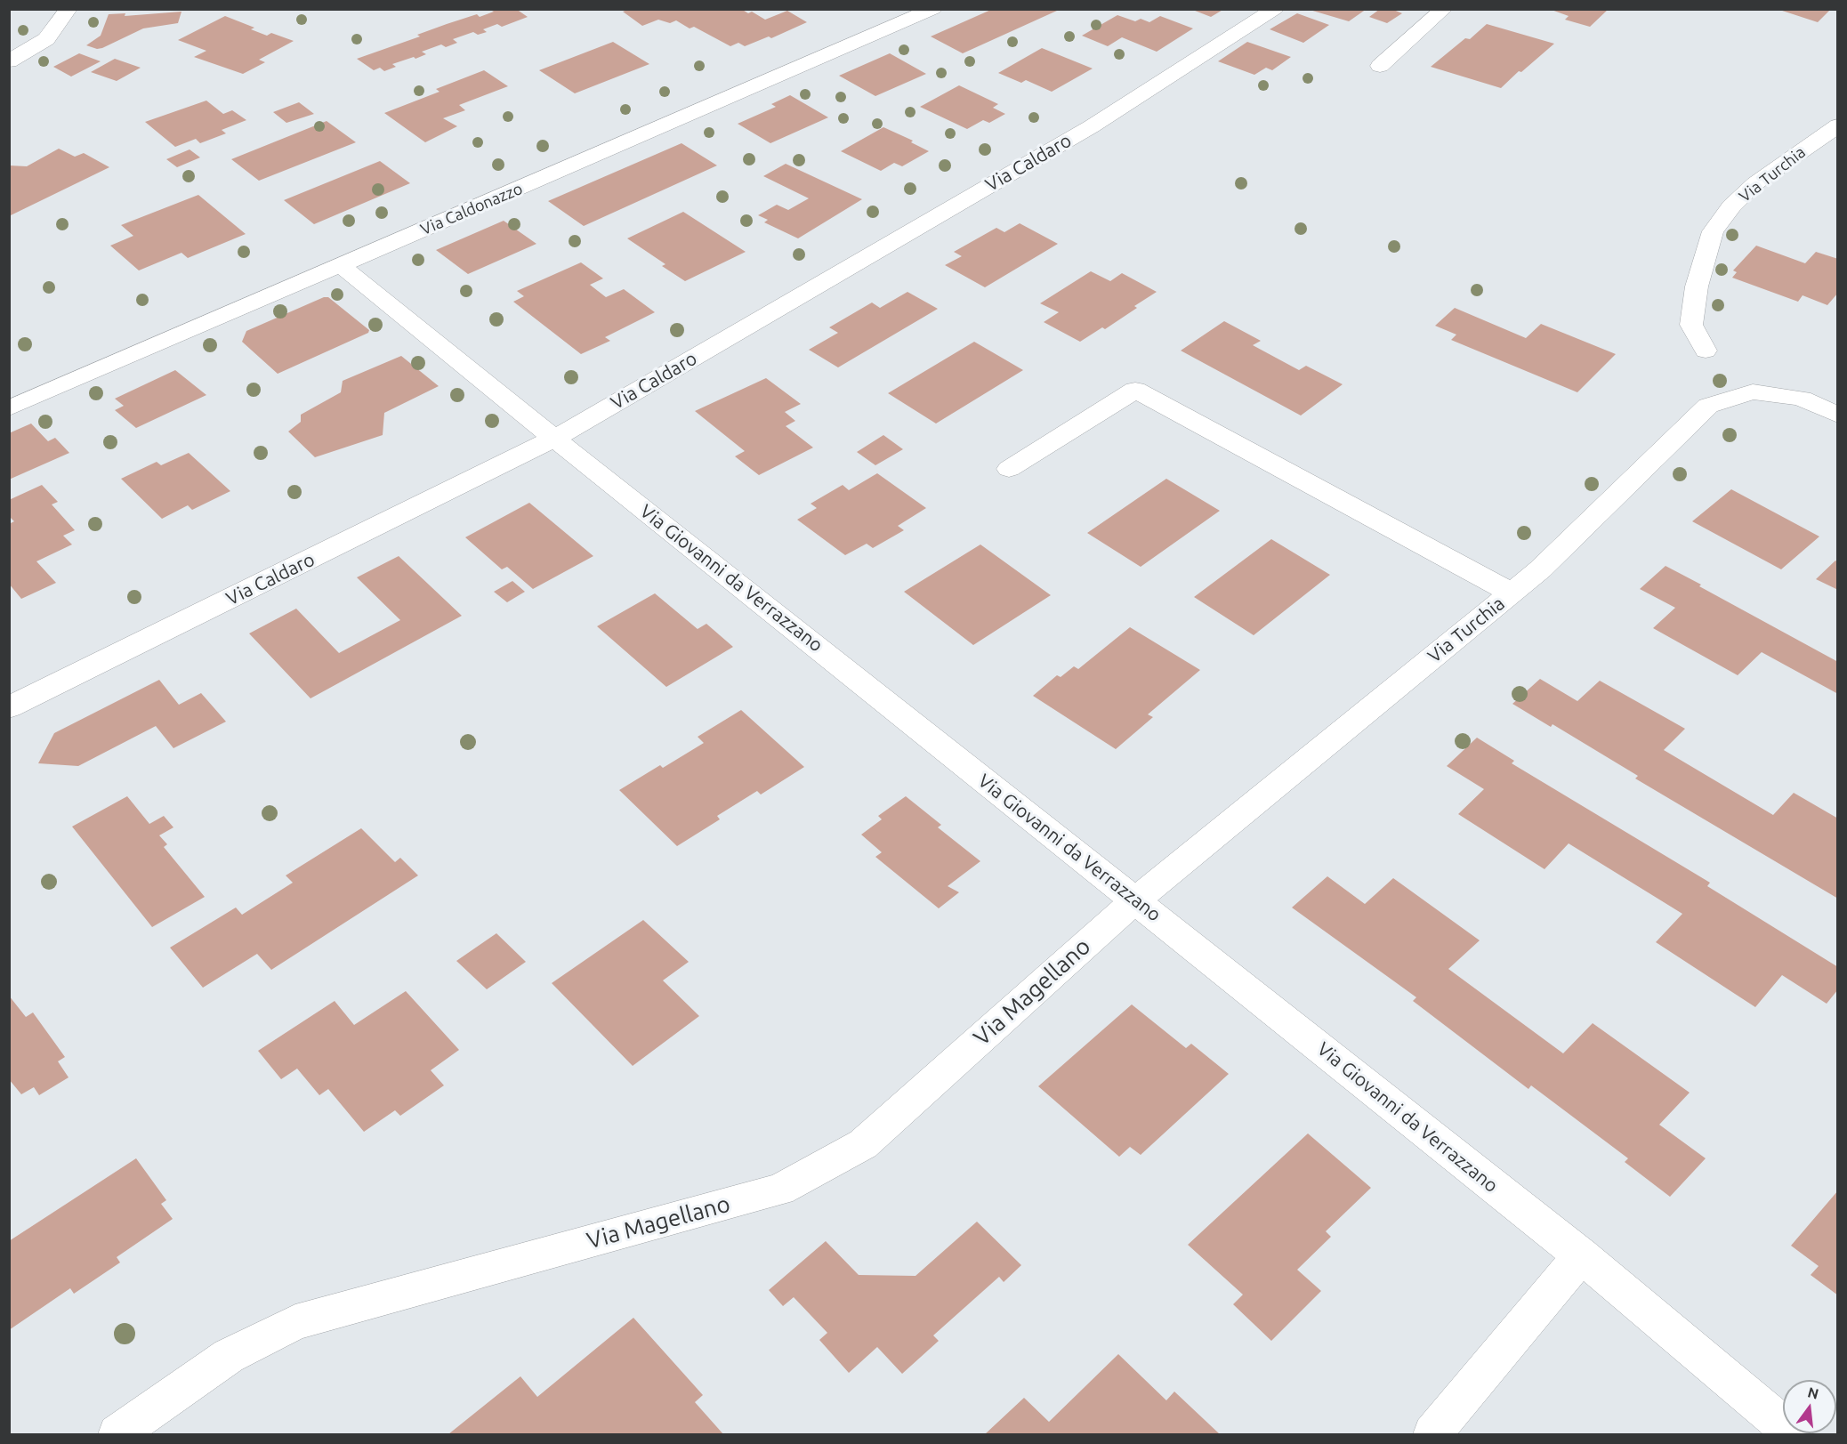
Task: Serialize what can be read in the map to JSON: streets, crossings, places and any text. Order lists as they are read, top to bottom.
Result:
{
  "streets": {
    "street": [
      "Via Caldaro",
      "Via Turchia",
      "Via Caldonazzo",
      "Via Giovanni da Verrazzano",
      "Via Magellano"
    ]
  },
  "crossings": [
    ["Via Caldaro", "Via Giovanni da Verrazzano"],
    ["Via Turchia", "Via Giovanni da Verrazzano"],
    ["Via Turchia", "Via Magellano"],
    ["Via Caldonazzo", "Via Giovanni da Verrazzano"],
    ["Via Giovanni da Verrazzano", "Via Magellano"]
  ],
  "north": "top"
}
